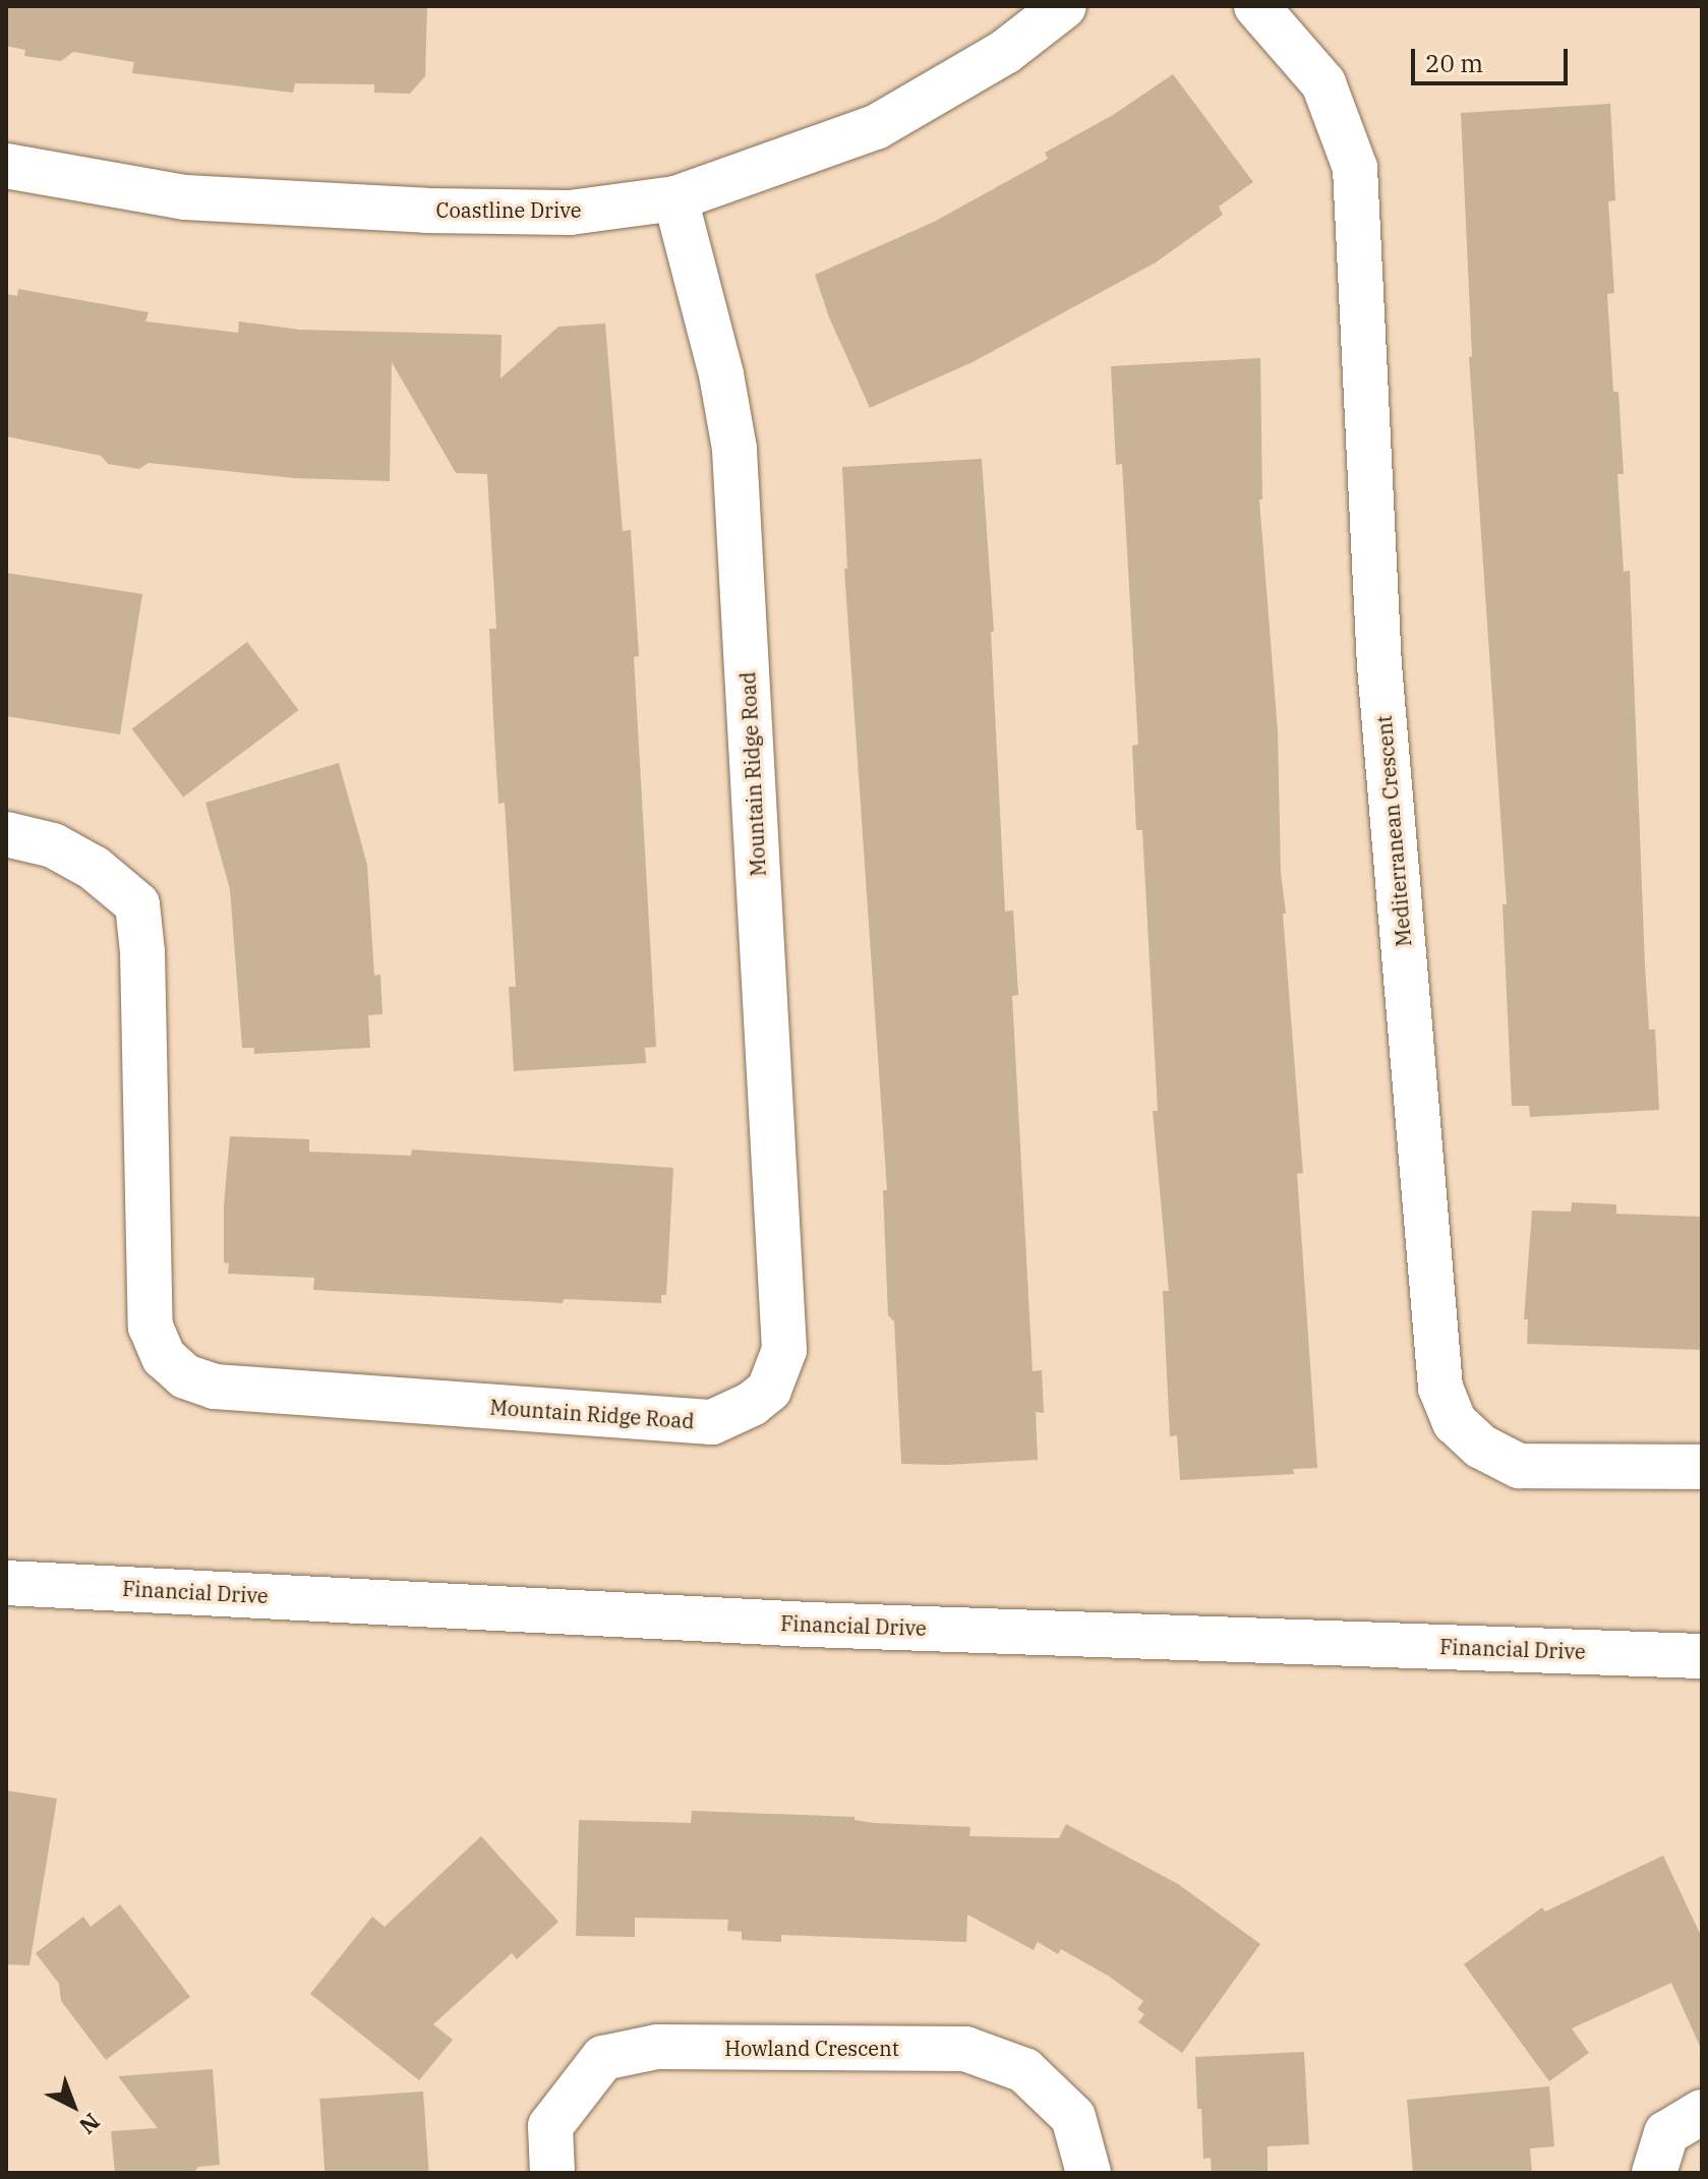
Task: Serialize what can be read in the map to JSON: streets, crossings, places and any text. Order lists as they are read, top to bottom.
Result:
{
  "streets": {
    "street": [
      "Coastline Drive",
      "Mountain Ridge Road",
      "Mediterranean Crescent",
      "Financial Drive",
      "Howland Crescent"
    ]
  },
  "crossings": [
    ["Coastline Drive", "Mountain Ridge Road"]
  ],
  "scale_bar": "20 m",
  "north": "bottom right"
}
